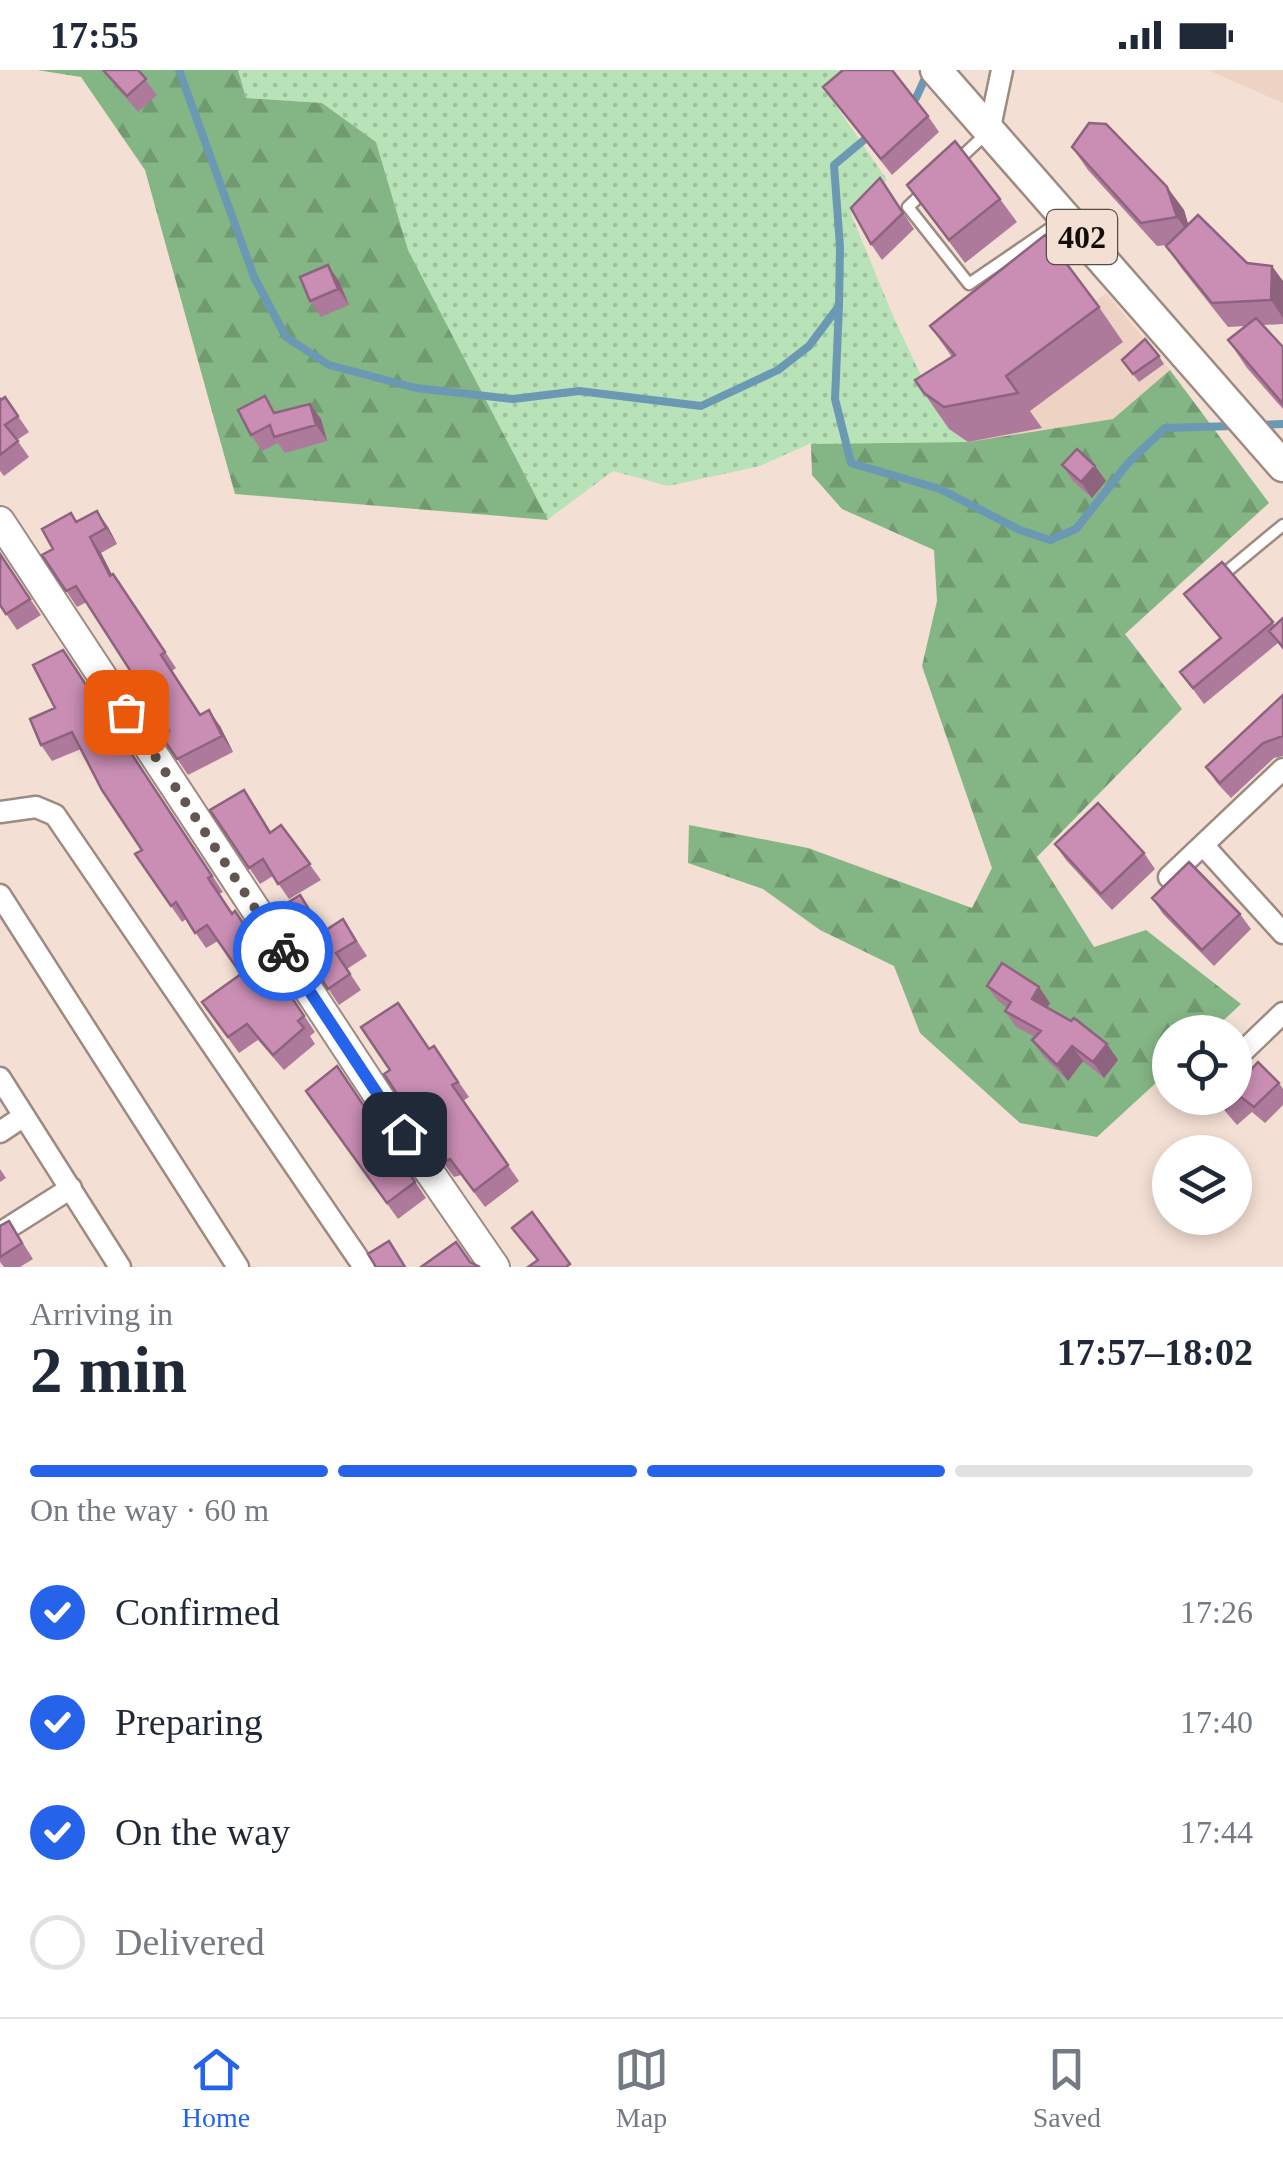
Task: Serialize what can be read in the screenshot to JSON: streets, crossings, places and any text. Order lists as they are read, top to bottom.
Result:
{
  "streets": {
    "main road": ["402"]
  },
  "page": {
    "status": "17:55",
    "heading": ["2 min", "Arriving in", "17:57–18:02"],
    "bar": "On the way · 60 m",
    "list": [
      ["Confirmed", "17:26"],
      ["Preparing", "17:40"],
      ["On the way", "17:44"],
      "Delivered"
    ],
    "tabs": ["Home", "Map", "Saved"]
  }
}
